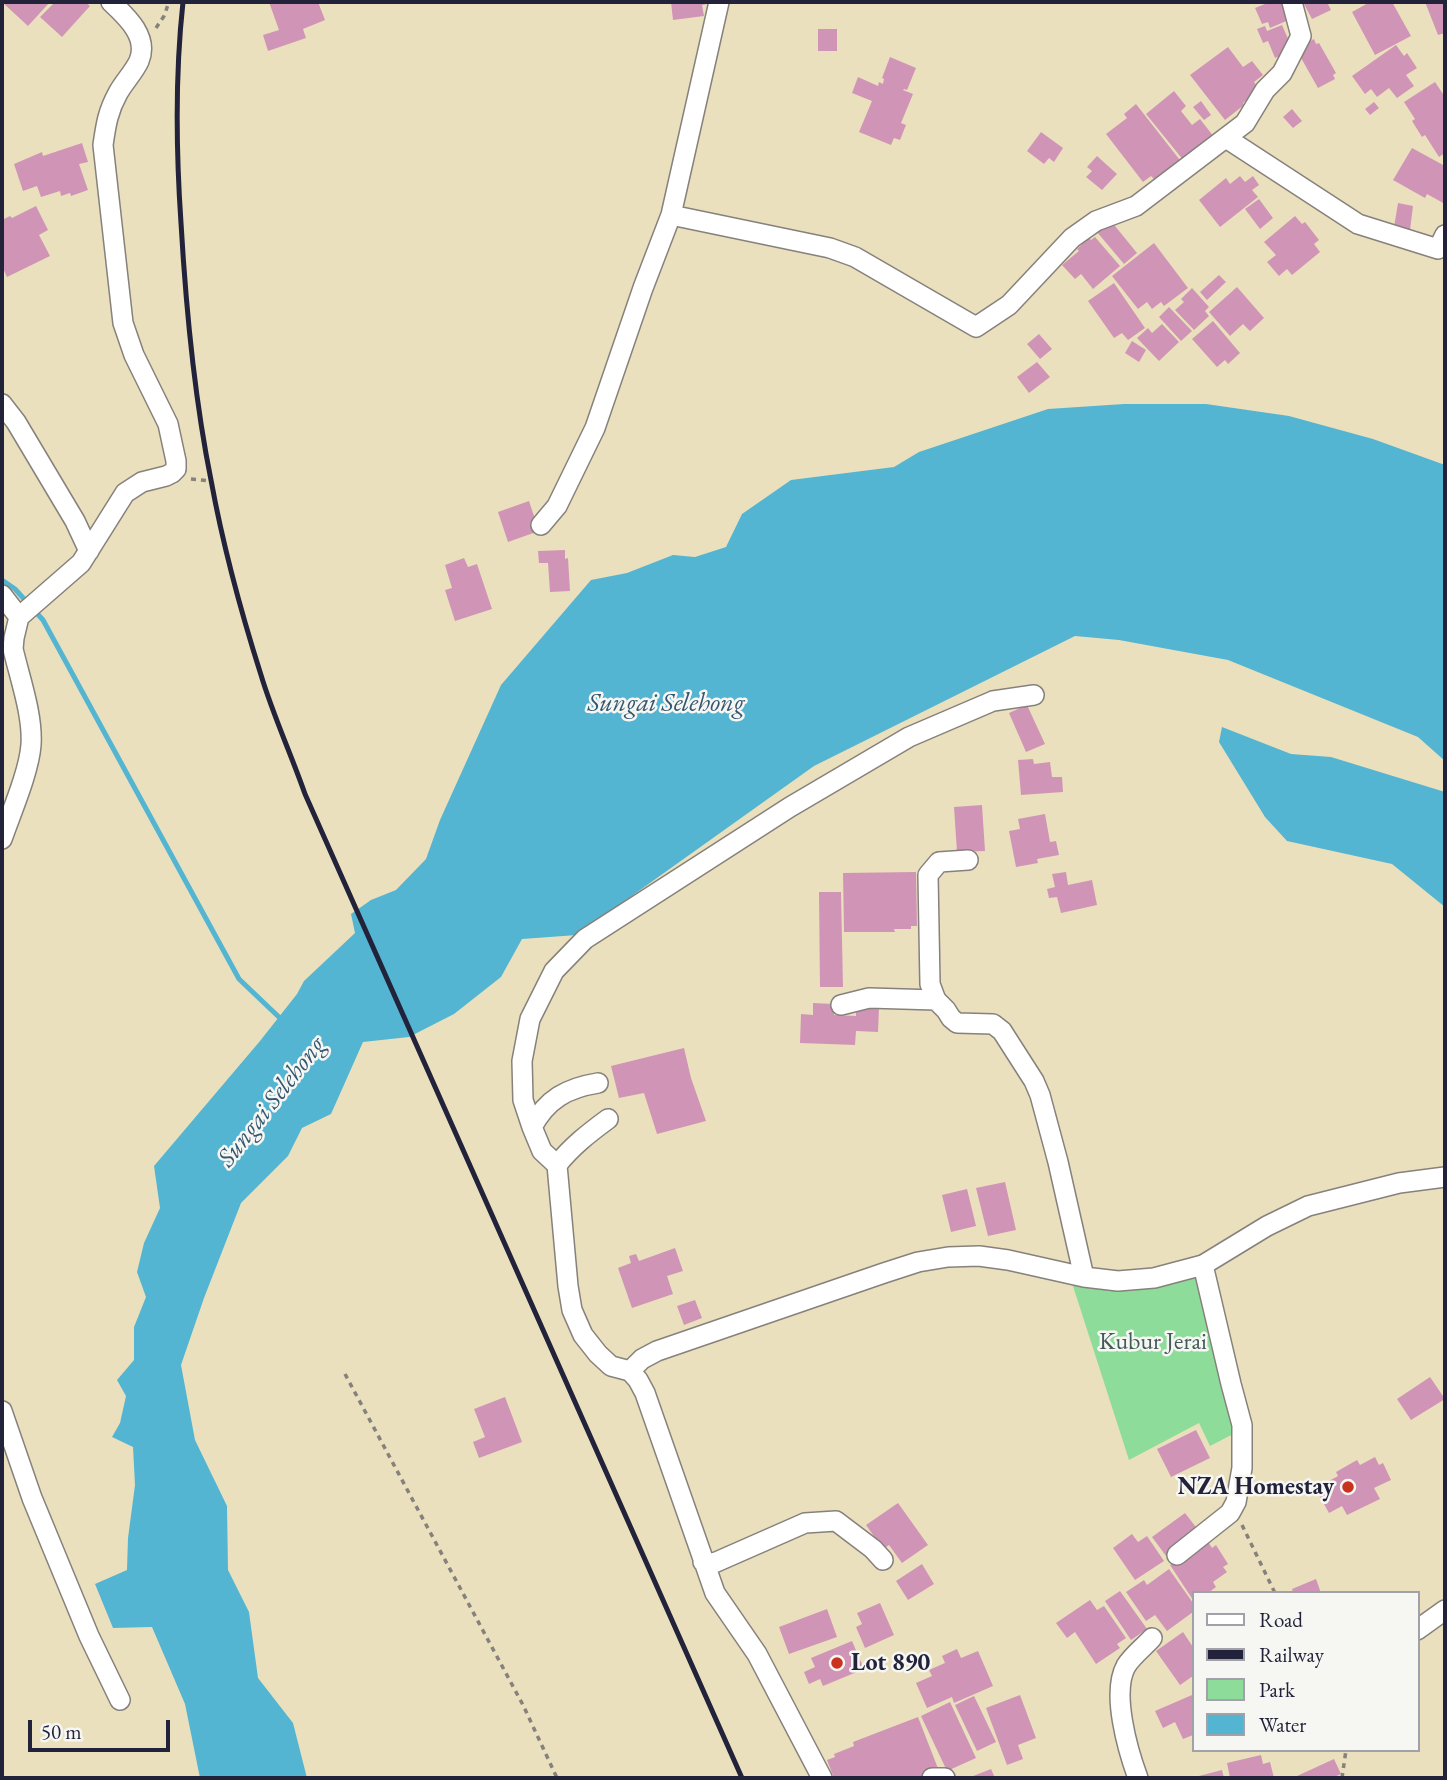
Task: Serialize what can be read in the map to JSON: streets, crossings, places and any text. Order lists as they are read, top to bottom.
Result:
{
  "water": ["Sungai Selehong"],
  "parks": ["Kubur Jerai"],
  "places": ["NZA Homestay", "Lot 890"],
  "legend": [
    "Road",
    "Railway",
    "Park",
    "Water"
  ],
  "scale_bar": "50 m"
}
